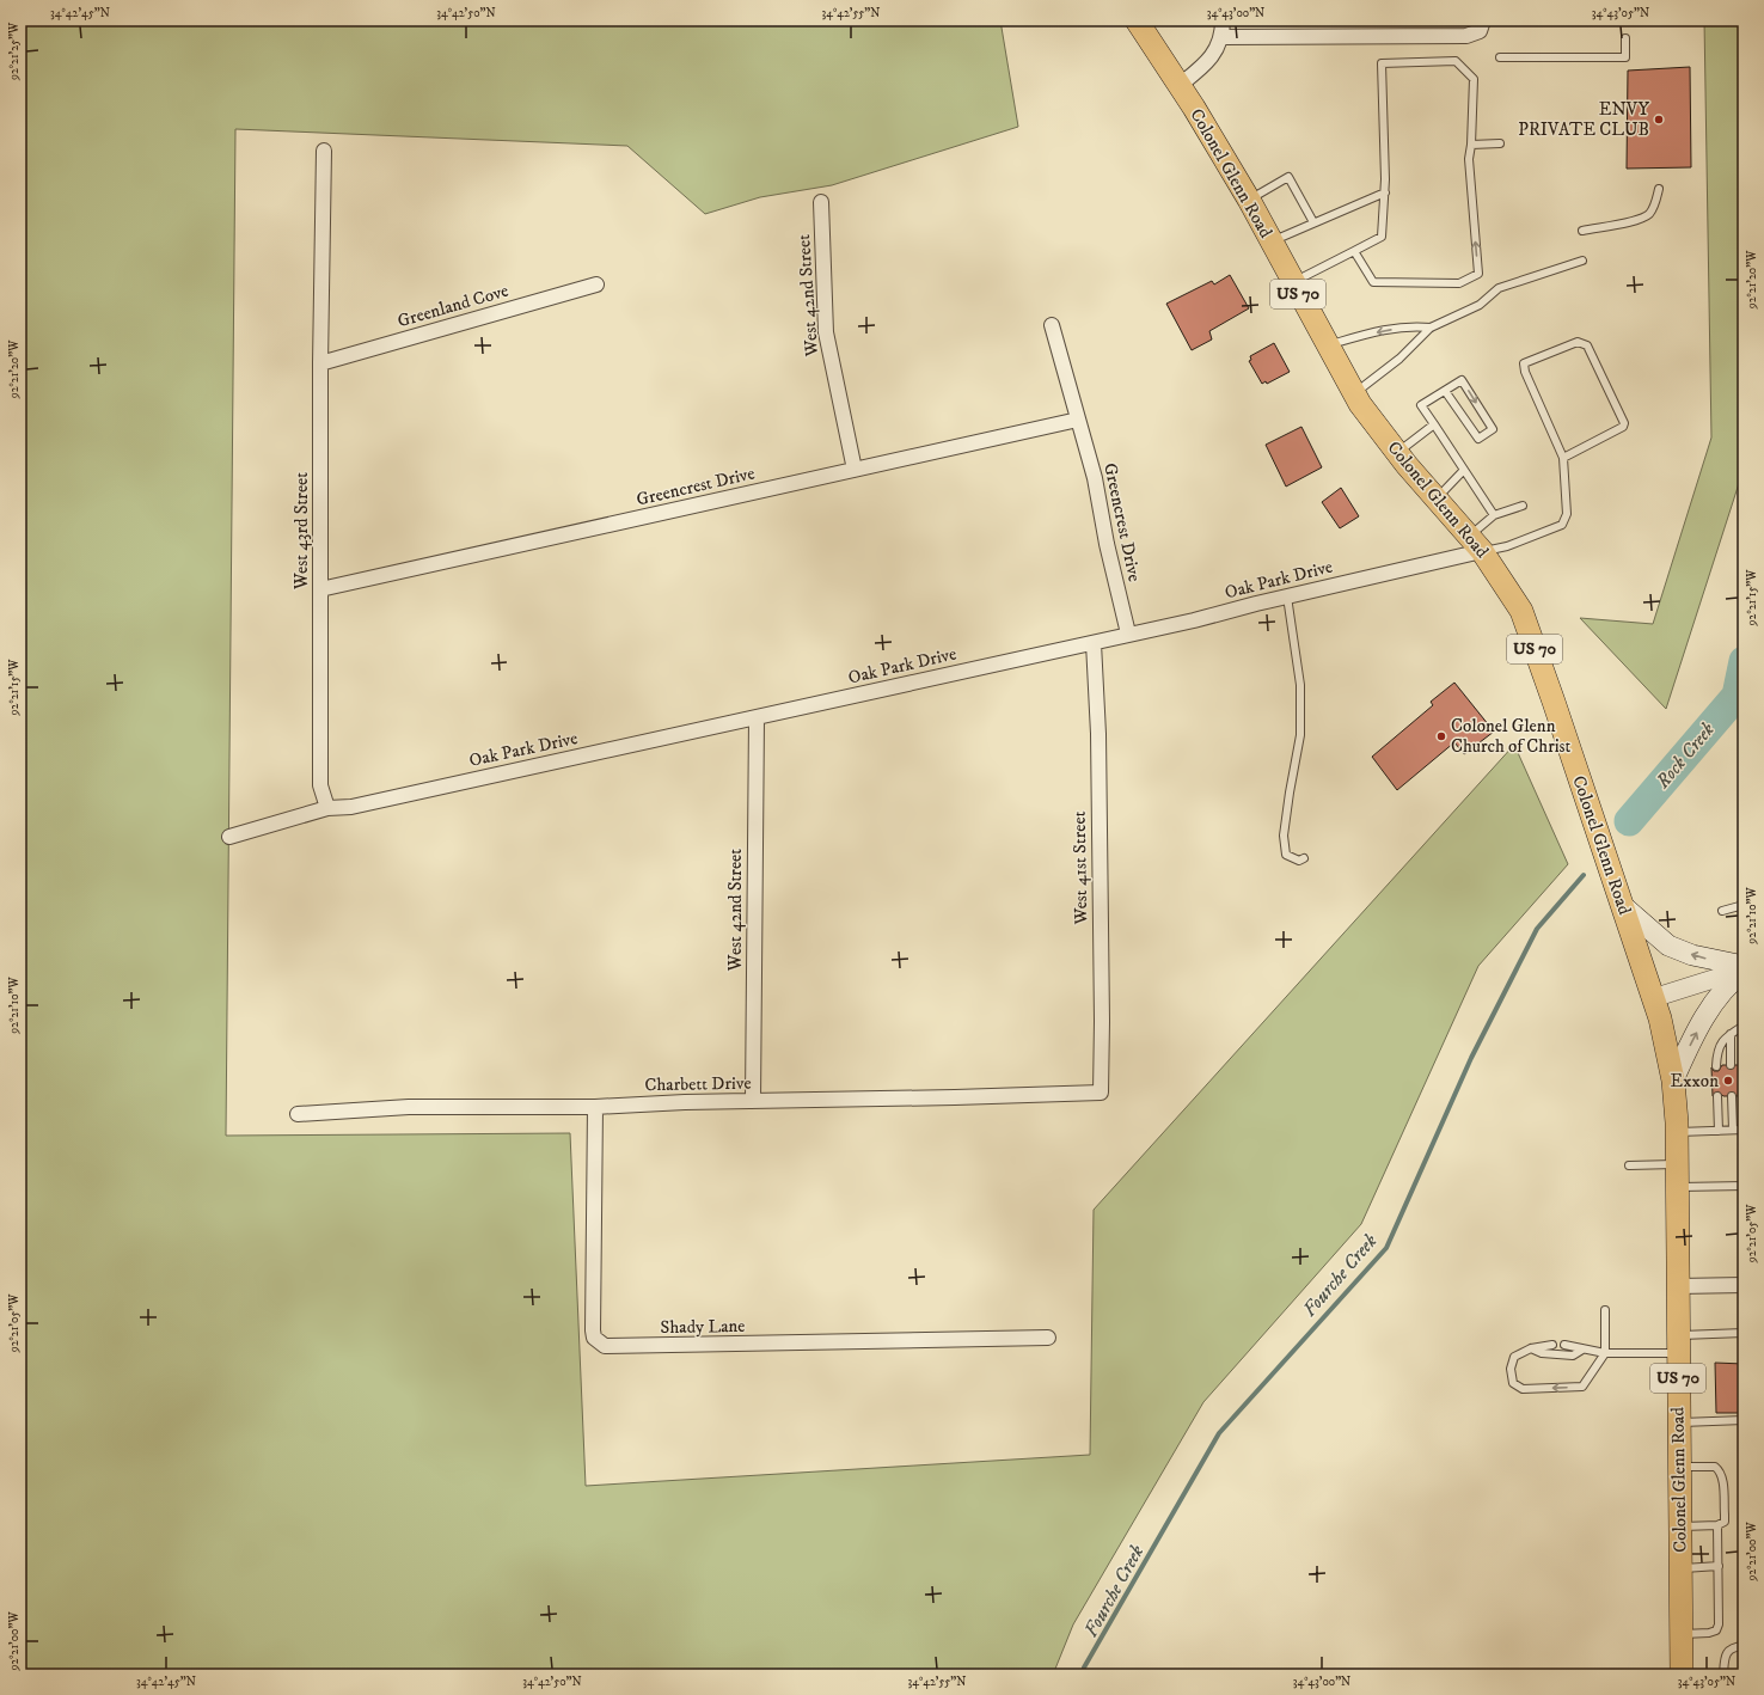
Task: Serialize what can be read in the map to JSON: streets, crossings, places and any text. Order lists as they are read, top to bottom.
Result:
{
  "streets": {
    "main road": ["Colonel Glenn Road", "US 70"],
    "street": [
      "West 42nd Street",
      "Greenland Cove",
      "Greencrest Drive",
      "West 43rd Street",
      "Oak Park Drive",
      "West 41st Street",
      "Charbett Drive",
      "Shady Lane"
    ]
  },
  "crossings": [
    ["Colonel Glenn Road", "Oak Park Drive"],
    ["West 42nd Street", "Greencrest Drive"],
    ["West 42nd Street", "Oak Park Drive"],
    ["West 42nd Street", "Charbett Drive"],
    ["Greenland Cove", "West 43rd Street"],
    ["Greencrest Drive", "West 43rd Street"],
    ["Greencrest Drive", "Oak Park Drive"],
    ["West 43rd Street", "Oak Park Drive"],
    ["Oak Park Drive", "West 41st Street"],
    ["West 41st Street", "Charbett Drive"],
    ["Charbett Drive", "Shady Lane"]
  ],
  "water": ["Rock Creek", "Fourche Creek"],
  "places": ["ENVY PRIVATE CLUB", "Colonel Glenn Church of Christ", "Exxon"],
  "coordinates": [
    "34°42'45\"N",
    "34°42'50\"N",
    "34°42'55\"N",
    "34°43'00\"N",
    "34°43'05\"N",
    "92°21'25\"W",
    "92°21'20\"W",
    "92°21'15\"W",
    "92°21'10\"W",
    "92°21'05\"W",
    "92°21'00\"W"
  ]
}
